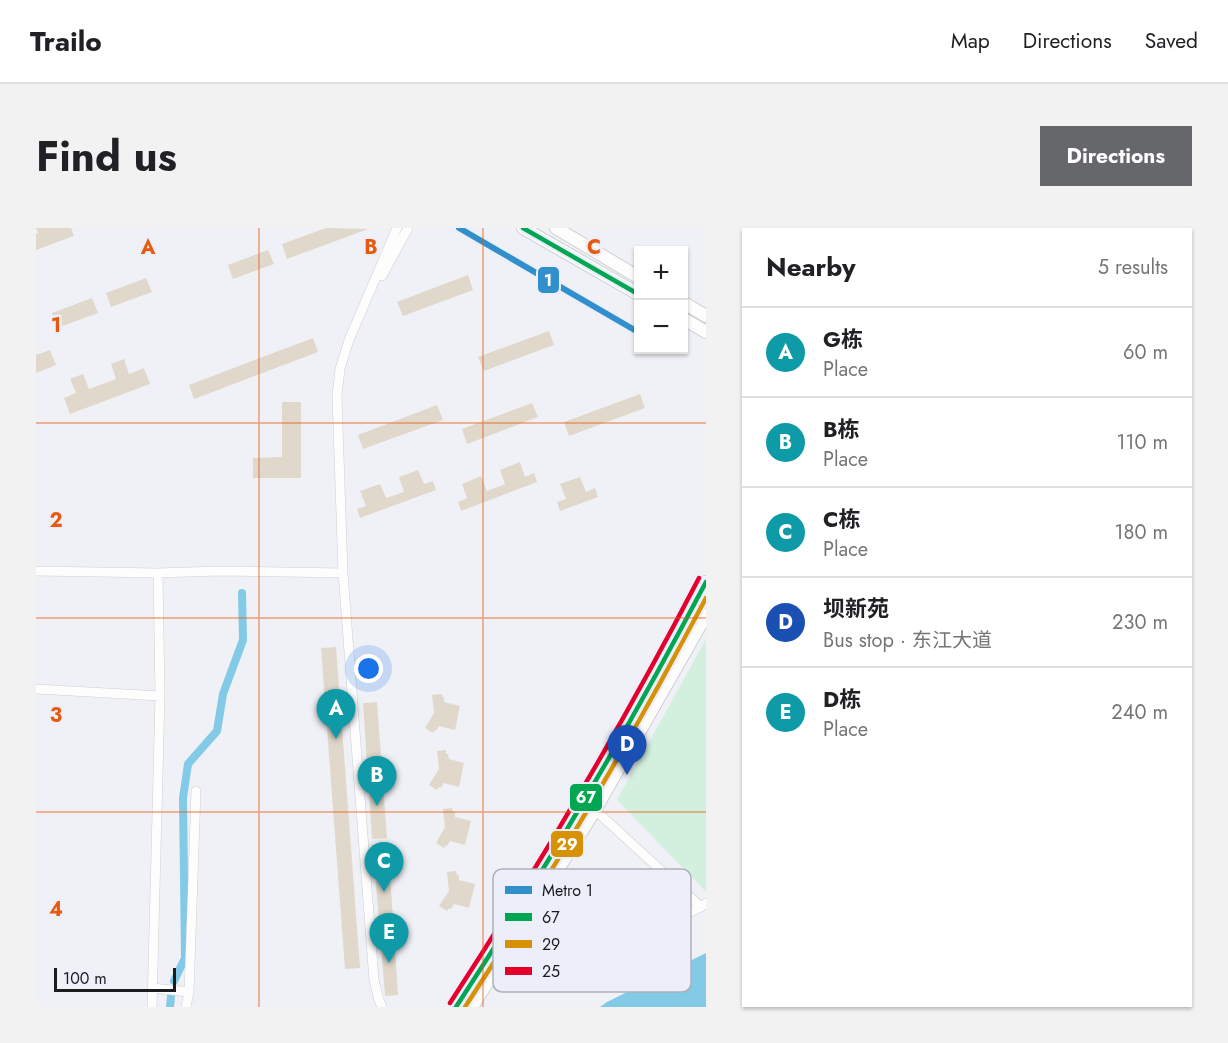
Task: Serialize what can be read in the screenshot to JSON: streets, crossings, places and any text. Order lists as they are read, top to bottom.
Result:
{
  "lines": [
    "metro line 1",
    "transit line 67",
    "transit line 25",
    "transit line 29"
  ],
  "legend": [
    "Metro 1",
    "67",
    "29",
    "25"
  ],
  "scale_bar": "100 m",
  "page": {
    "header": "Trailo",
    "nav": ["Map", "Directions", "Saved"],
    "title": "Find us",
    "buttons": "Directions",
    "heading": ["Nearby", "5 results"],
    "map_buttons": ["+", "−"],
    "list": [
      {
        "mark": "A",
        "name": "G栋",
        "note": "Place",
        "value": "60 m"
      },
      {
        "mark": "B",
        "name": "B栋",
        "note": "Place",
        "value": "110 m"
      },
      {
        "mark": "C",
        "name": "C栋",
        "note": "Place",
        "value": "180 m"
      },
      {
        "mark": "D",
        "name": "坝新苑",
        "note": "Bus stop · 东江大道",
        "value": "230 m"
      },
      {
        "mark": "E",
        "name": "D栋",
        "note": "Place",
        "value": "240 m"
      }
    ],
    "pins": [
      "A",
      "D",
      "B",
      "C",
      "E"
    ],
    "scale": "100 m"
  },
  "grid": {
    "columns": ["A", "B", "C"],
    "rows": [
      "1",
      "2",
      "3",
      "4"
    ]
  }
}
